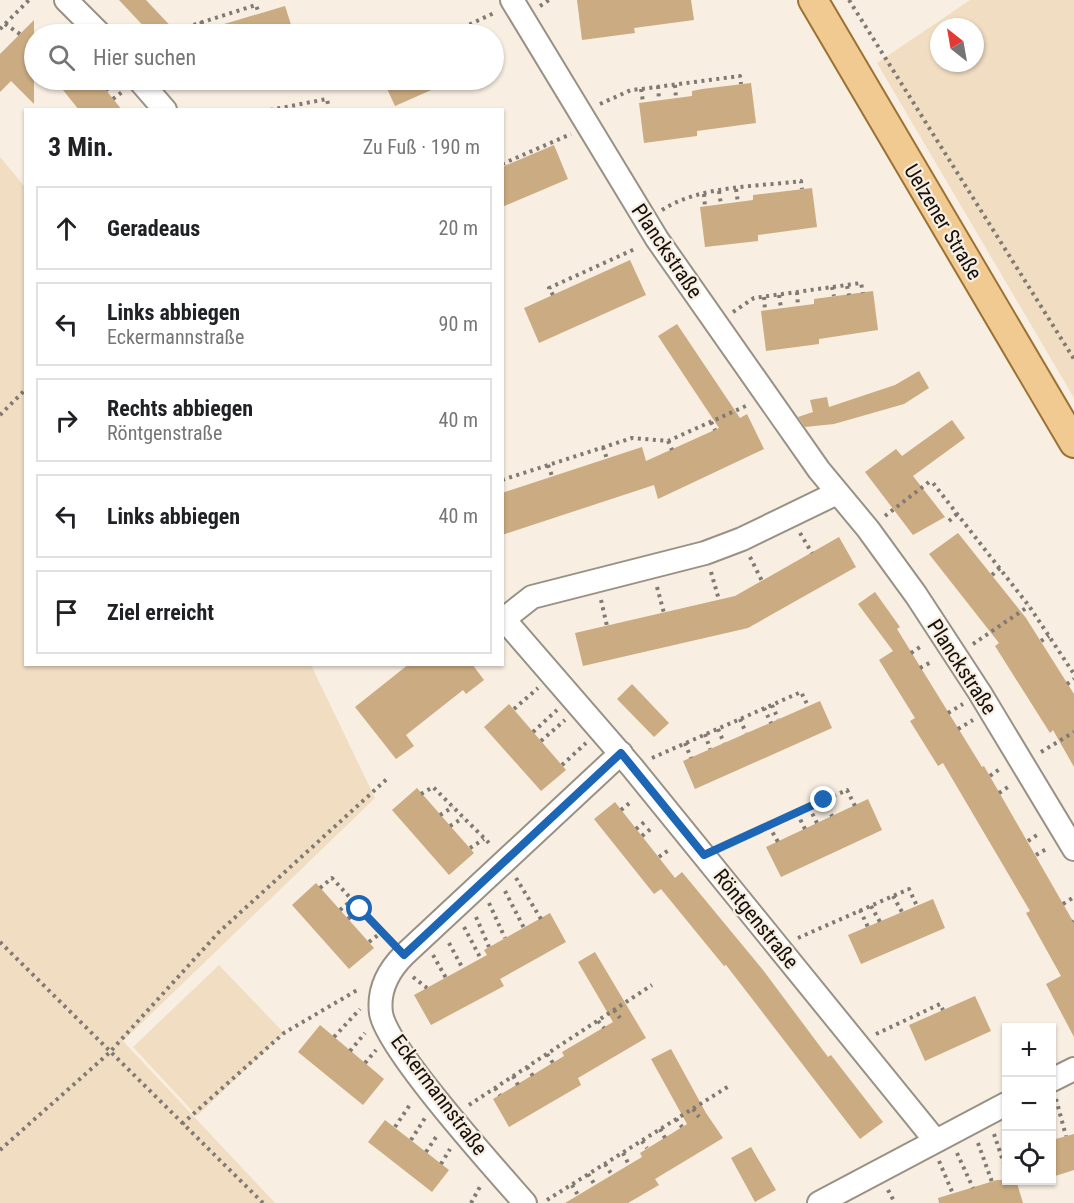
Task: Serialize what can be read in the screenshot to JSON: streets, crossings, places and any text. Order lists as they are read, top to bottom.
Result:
{
  "streets": {
    "main road": ["Uelzener Straße"],
    "street": ["Planckstraße", "Röntgenstraße", "Eckermannstraße"]
  },
  "crossings": [
    ["Röntgenstraße", "Eckermannstraße"]
  ],
  "north": "top left",
  "page": {
    "search": "Hier suchen",
    "heading": ["3 Min.", "Zu Fuß · 190 m"],
    "list": [
      ["Geradeaus", "20 m"],
      ["Links abbiegen", "Eckermannstraße", "90 m"],
      ["Rechts abbiegen", "Röntgenstraße", "40 m"],
      ["Links abbiegen", "40 m"],
      "Ziel erreicht"
    ],
    "map_buttons": ["+", "−"]
  }
}
